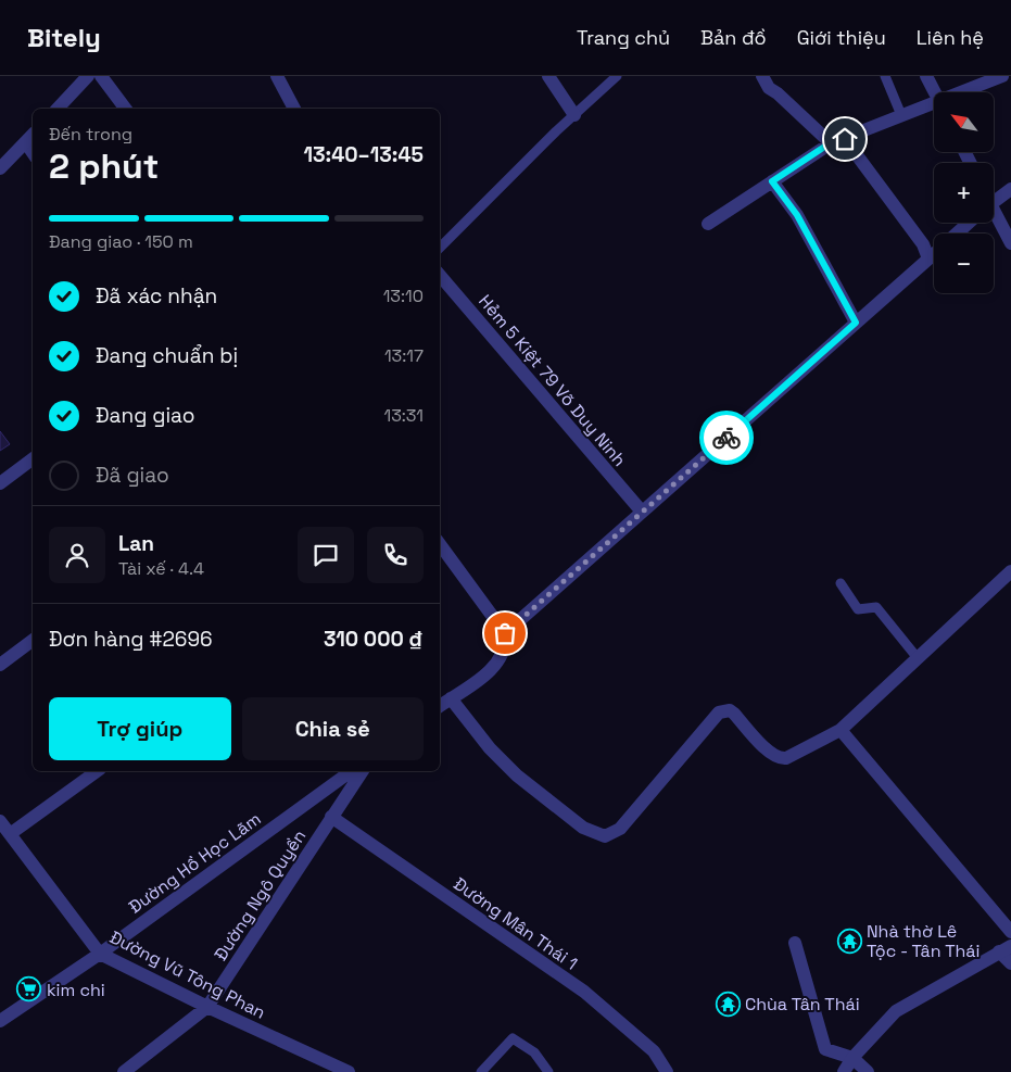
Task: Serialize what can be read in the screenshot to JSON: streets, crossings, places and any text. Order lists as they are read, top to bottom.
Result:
{
  "streets": {
    "street": [
      "Hẻm 5 Kiệt 79 Võ Duy Ninh",
      "Đường Hồ Học Lãm",
      "Đường Ngô Quyền",
      "Đường Mân Thái 1",
      "Đường Vũ Tông Phan"
    ]
  },
  "crossings": [
    ["Đường Hồ Học Lãm", "Đường Vũ Tông Phan"],
    ["Đường Ngô Quyền", "Đường Mân Thái 1"],
    ["Đường Ngô Quyền", "Đường Vũ Tông Phan"]
  ],
  "places": {
    "temple": ["Nhà thờ Lê Tộc - Tân Thái", "Chùa Tân Thái"],
    "supermarket": ["kim chi"]
  },
  "north": "top left",
  "page": {
    "header": "Bitely",
    "nav": [
      "Trang chủ",
      "Bản đồ",
      "Giới thiệu",
      "Liên hệ"
    ],
    "map_buttons": ["+", "−"],
    "heading": ["2 phút", "Đến trong", "13:40–13:45"],
    "panel": [
      "Lan",
      "Tài xế · 4.4",
      "Đơn hàng #2696",
      "310 000 ₫"
    ],
    "bar": "Đang giao · 150 m",
    "list": [
      ["Đã xác nhận", "13:10"],
      ["Đang chuẩn bị", "13:17"],
      ["Đang giao", "13:31"],
      "Đã giao"
    ],
    "buttons": ["Trợ giúp", "Chia sẻ"]
  }
}
